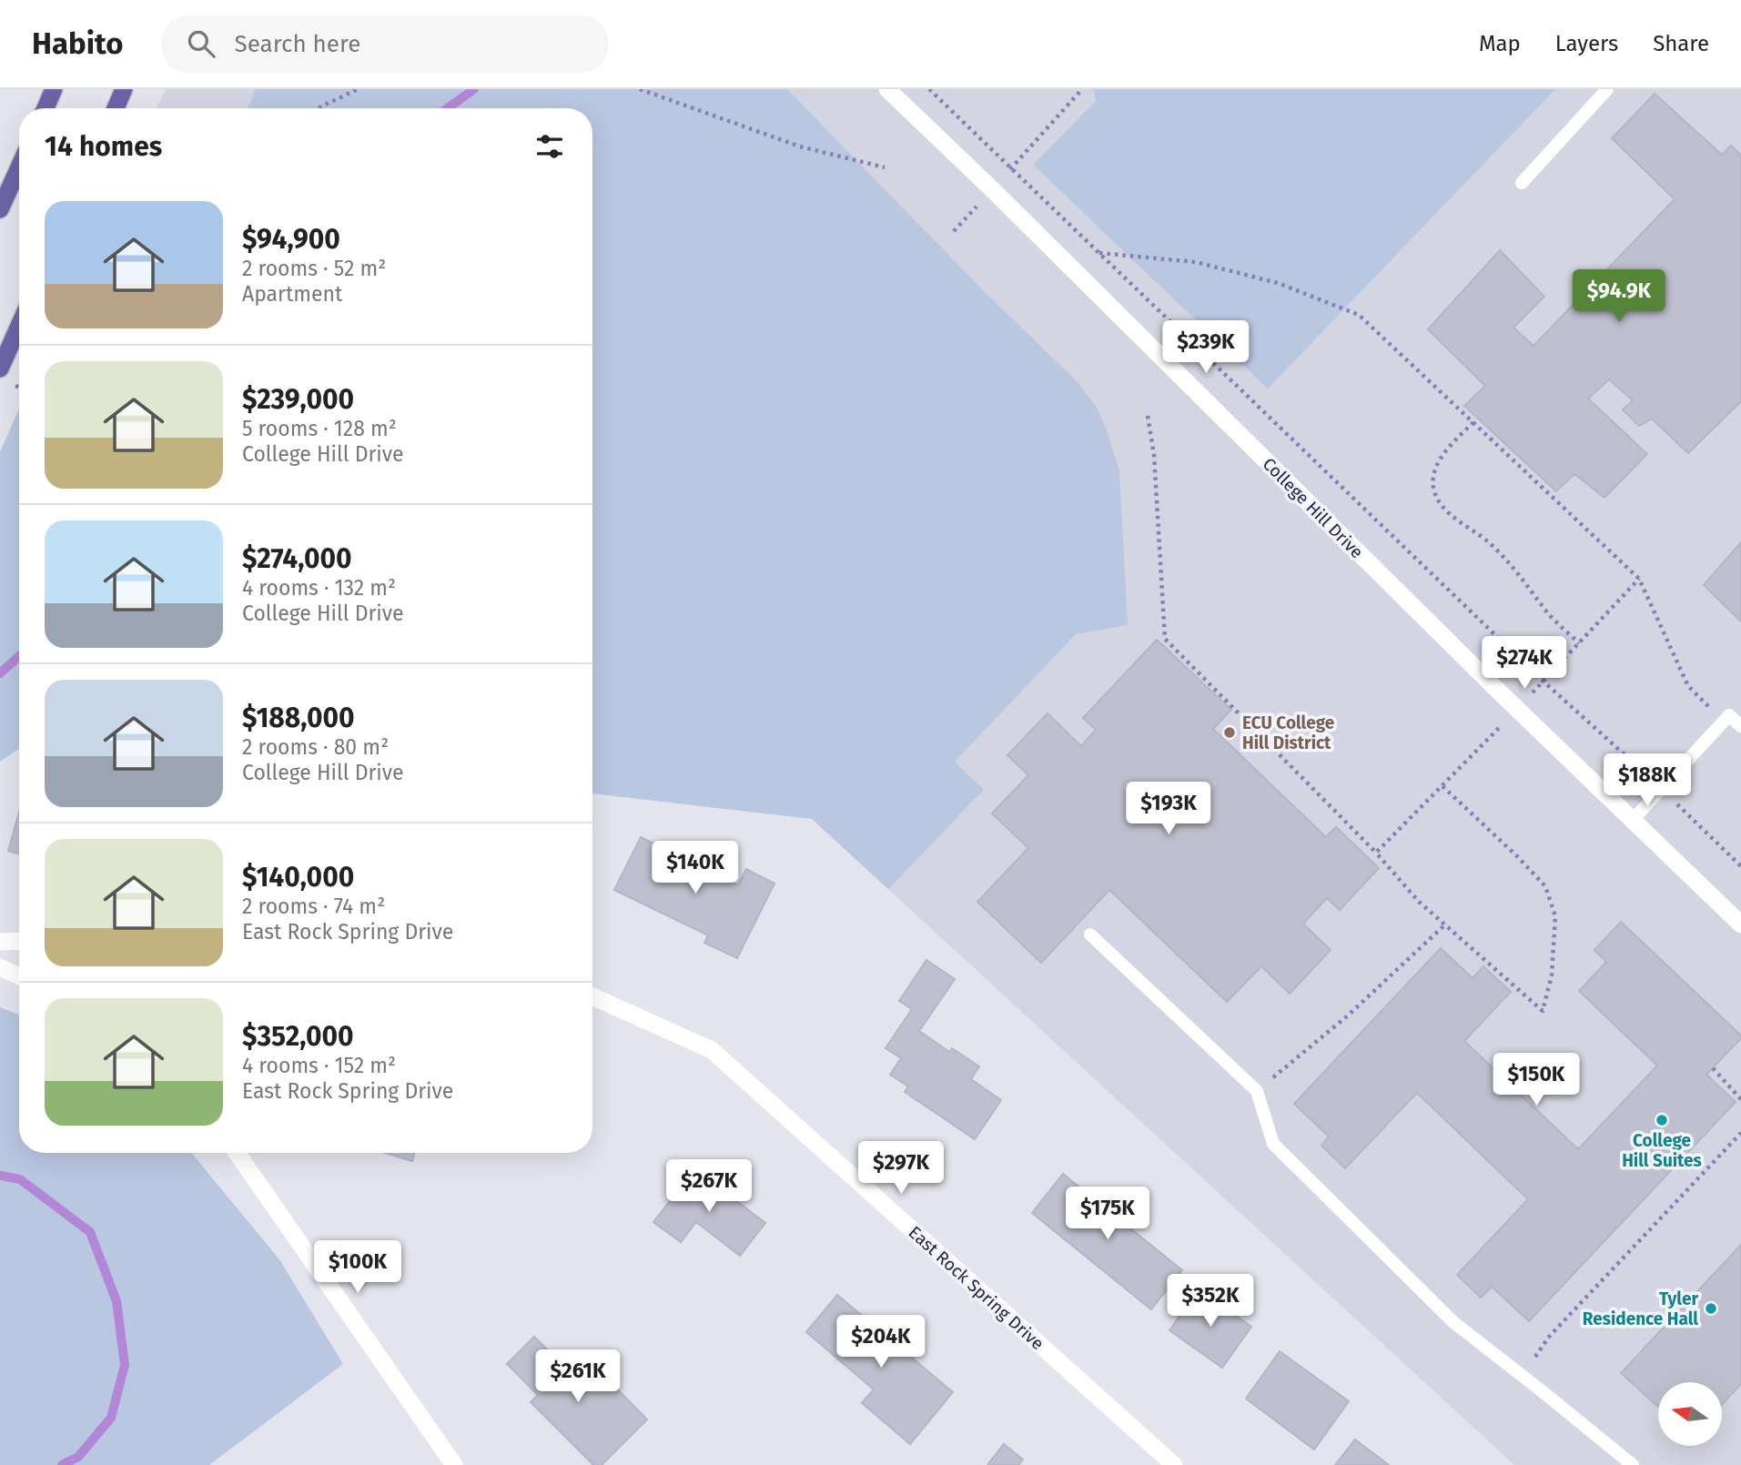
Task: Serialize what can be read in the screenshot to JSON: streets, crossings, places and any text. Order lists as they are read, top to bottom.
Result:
{
  "streets": {
    "street": ["College Hill Drive", "East Rock Spring Drive"]
  },
  "places": ["ECU College Hill District", "College Hill Suites", "Tyler Residence Hall"],
  "north": "left",
  "page": {
    "header": "Habito",
    "search": "Search here",
    "nav": ["Map", "Layers", "Share"],
    "heading": "14 homes",
    "list": [
      {
        "name": "$94,900",
        "note": "2 rooms · 52 m² · Apartment"
      },
      {
        "name": "$239,000",
        "note": "5 rooms · 128 m² · College Hill Drive"
      },
      {
        "name": "$274,000",
        "note": "4 rooms · 132 m² · College Hill Drive"
      },
      {
        "name": "$188,000",
        "note": "2 rooms · 80 m² · College Hill Drive"
      },
      {
        "name": "$140,000",
        "note": "2 rooms · 74 m² · East Rock Spring Drive"
      },
      {
        "name": "$352,000",
        "note": "4 rooms · 152 m² · East Rock Spring Drive"
      }
    ],
    "price": [
      "$94.9K",
      "$239K",
      "$274K",
      "$188K",
      "$193K",
      "$140K",
      "$150K",
      "$297K",
      "$267K",
      "$175K",
      "$100K",
      "$352K",
      "$204K",
      "$261K"
    ]
  }
}
